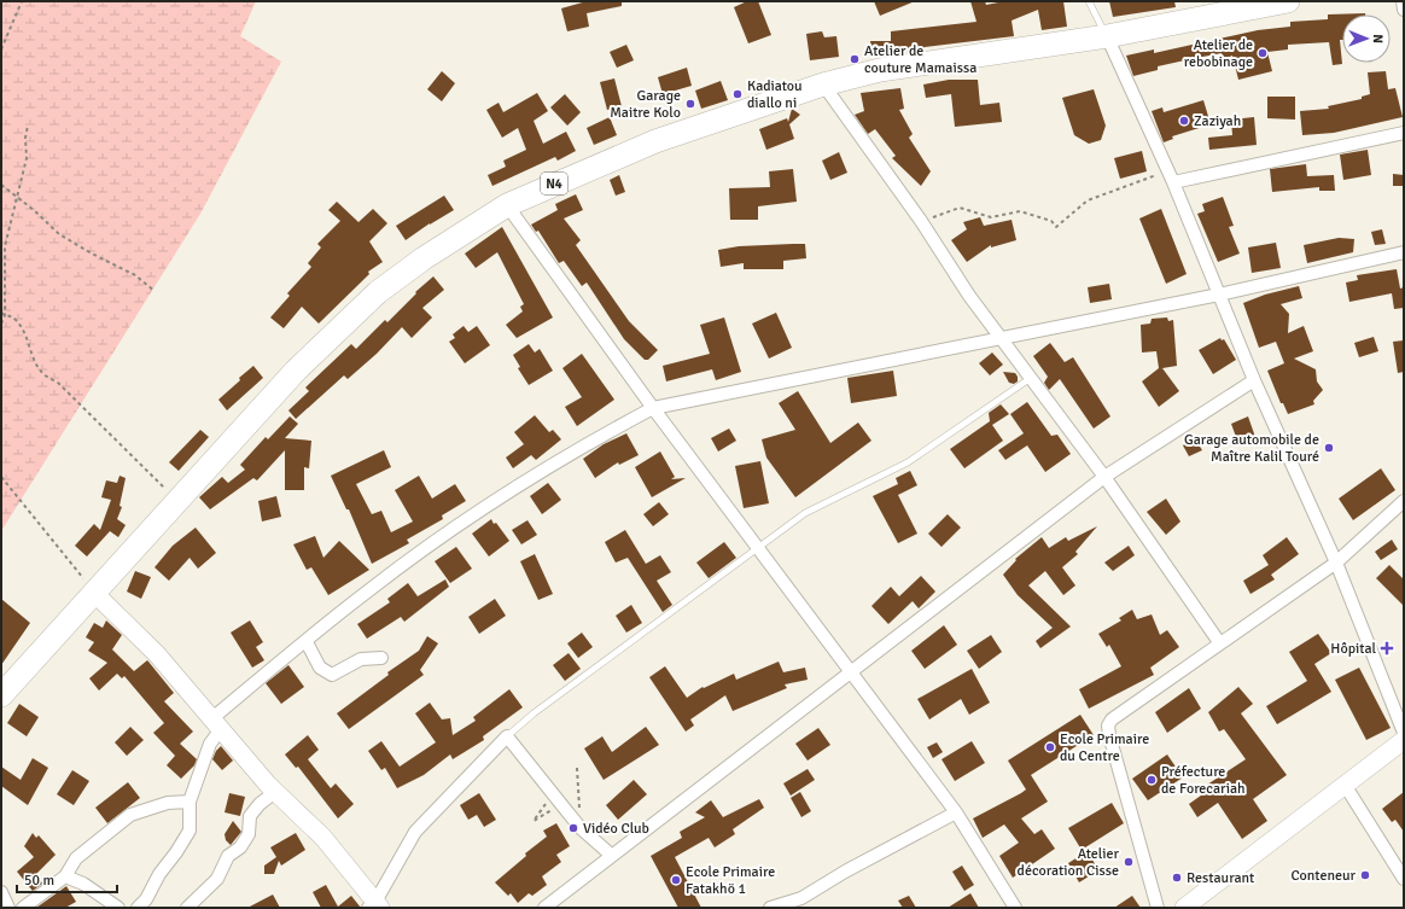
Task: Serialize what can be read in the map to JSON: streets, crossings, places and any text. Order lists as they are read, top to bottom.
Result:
{
  "streets": {
    "highway": ["N4"]
  },
  "places": {
    "other": [
      "Atelier de rebobinage",
      "Atelier de couture Mamaissa",
      "Kadiatou diallo ni",
      "Garage Maitre Kolo",
      "Zaziyah",
      "Garage automobile de Maître Kalil Touré",
      "Ecole Primaire du Centre",
      "Préfecture de Forecariah",
      "Vidéo Club",
      "Atelier décoration Cisse",
      "Conteneur",
      "Restaurant",
      "Ecole Primaire Fatakhö 1"
    ],
    "health": ["Hôpital"]
  },
  "scale_bar": "50 m",
  "north": "right"
}
